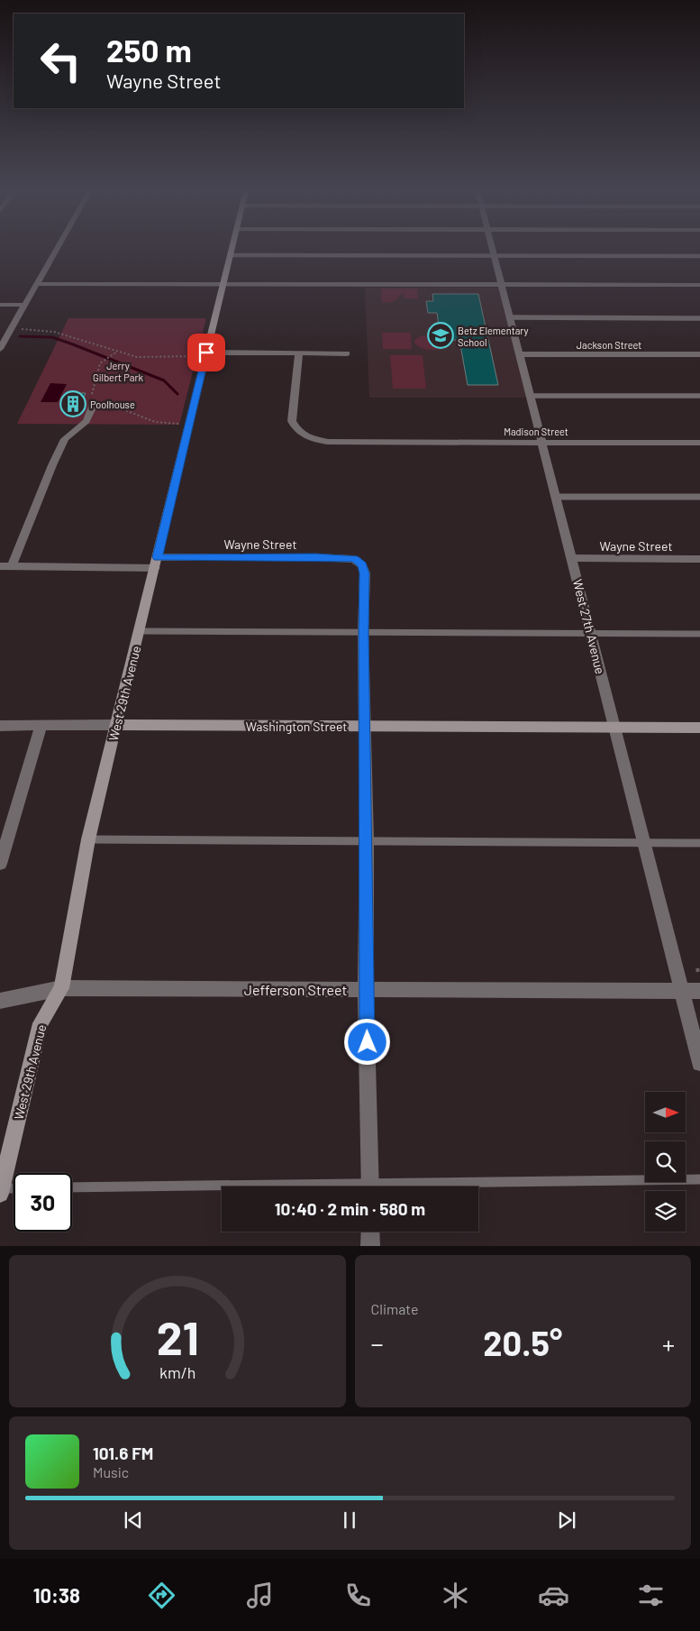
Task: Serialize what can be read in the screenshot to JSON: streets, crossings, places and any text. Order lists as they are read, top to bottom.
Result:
{
  "streets": {
    "street": [
      "Jackson Street",
      "Madison Street",
      "Wayne Street",
      "West 27th Avenue",
      "West 29th Avenue",
      "Washington Street",
      "Jefferson Street"
    ]
  },
  "crossings": [
    ["Jackson Street", "West 27th Avenue"],
    ["Madison Street", "West 27th Avenue"],
    ["Wayne Street", "West 27th Avenue"],
    ["Wayne Street", "West 29th Avenue"],
    ["West 27th Avenue", "Washington Street"],
    ["West 27th Avenue", "Jefferson Street"],
    ["West 29th Avenue", "Washington Street"],
    ["West 29th Avenue", "Jefferson Street"]
  ],
  "parks": ["Jerry Gilbert Park"],
  "places": {
    "school or university": ["Betz Elementary School"],
    "building": ["Poolhouse"]
  },
  "north": "right",
  "page": {
    "turn": ["250 m", "Wayne Street"],
    "limit": "30",
    "trip": "10:40 · 2 min · 580 m",
    "tile": "Climate",
    "heat": ["−", "20.5°", "+"],
    "song": ["101.6 FM", "Music"],
    "tabs": "10:38",
    "gauge": ["21", "km/h"]
  }
}
